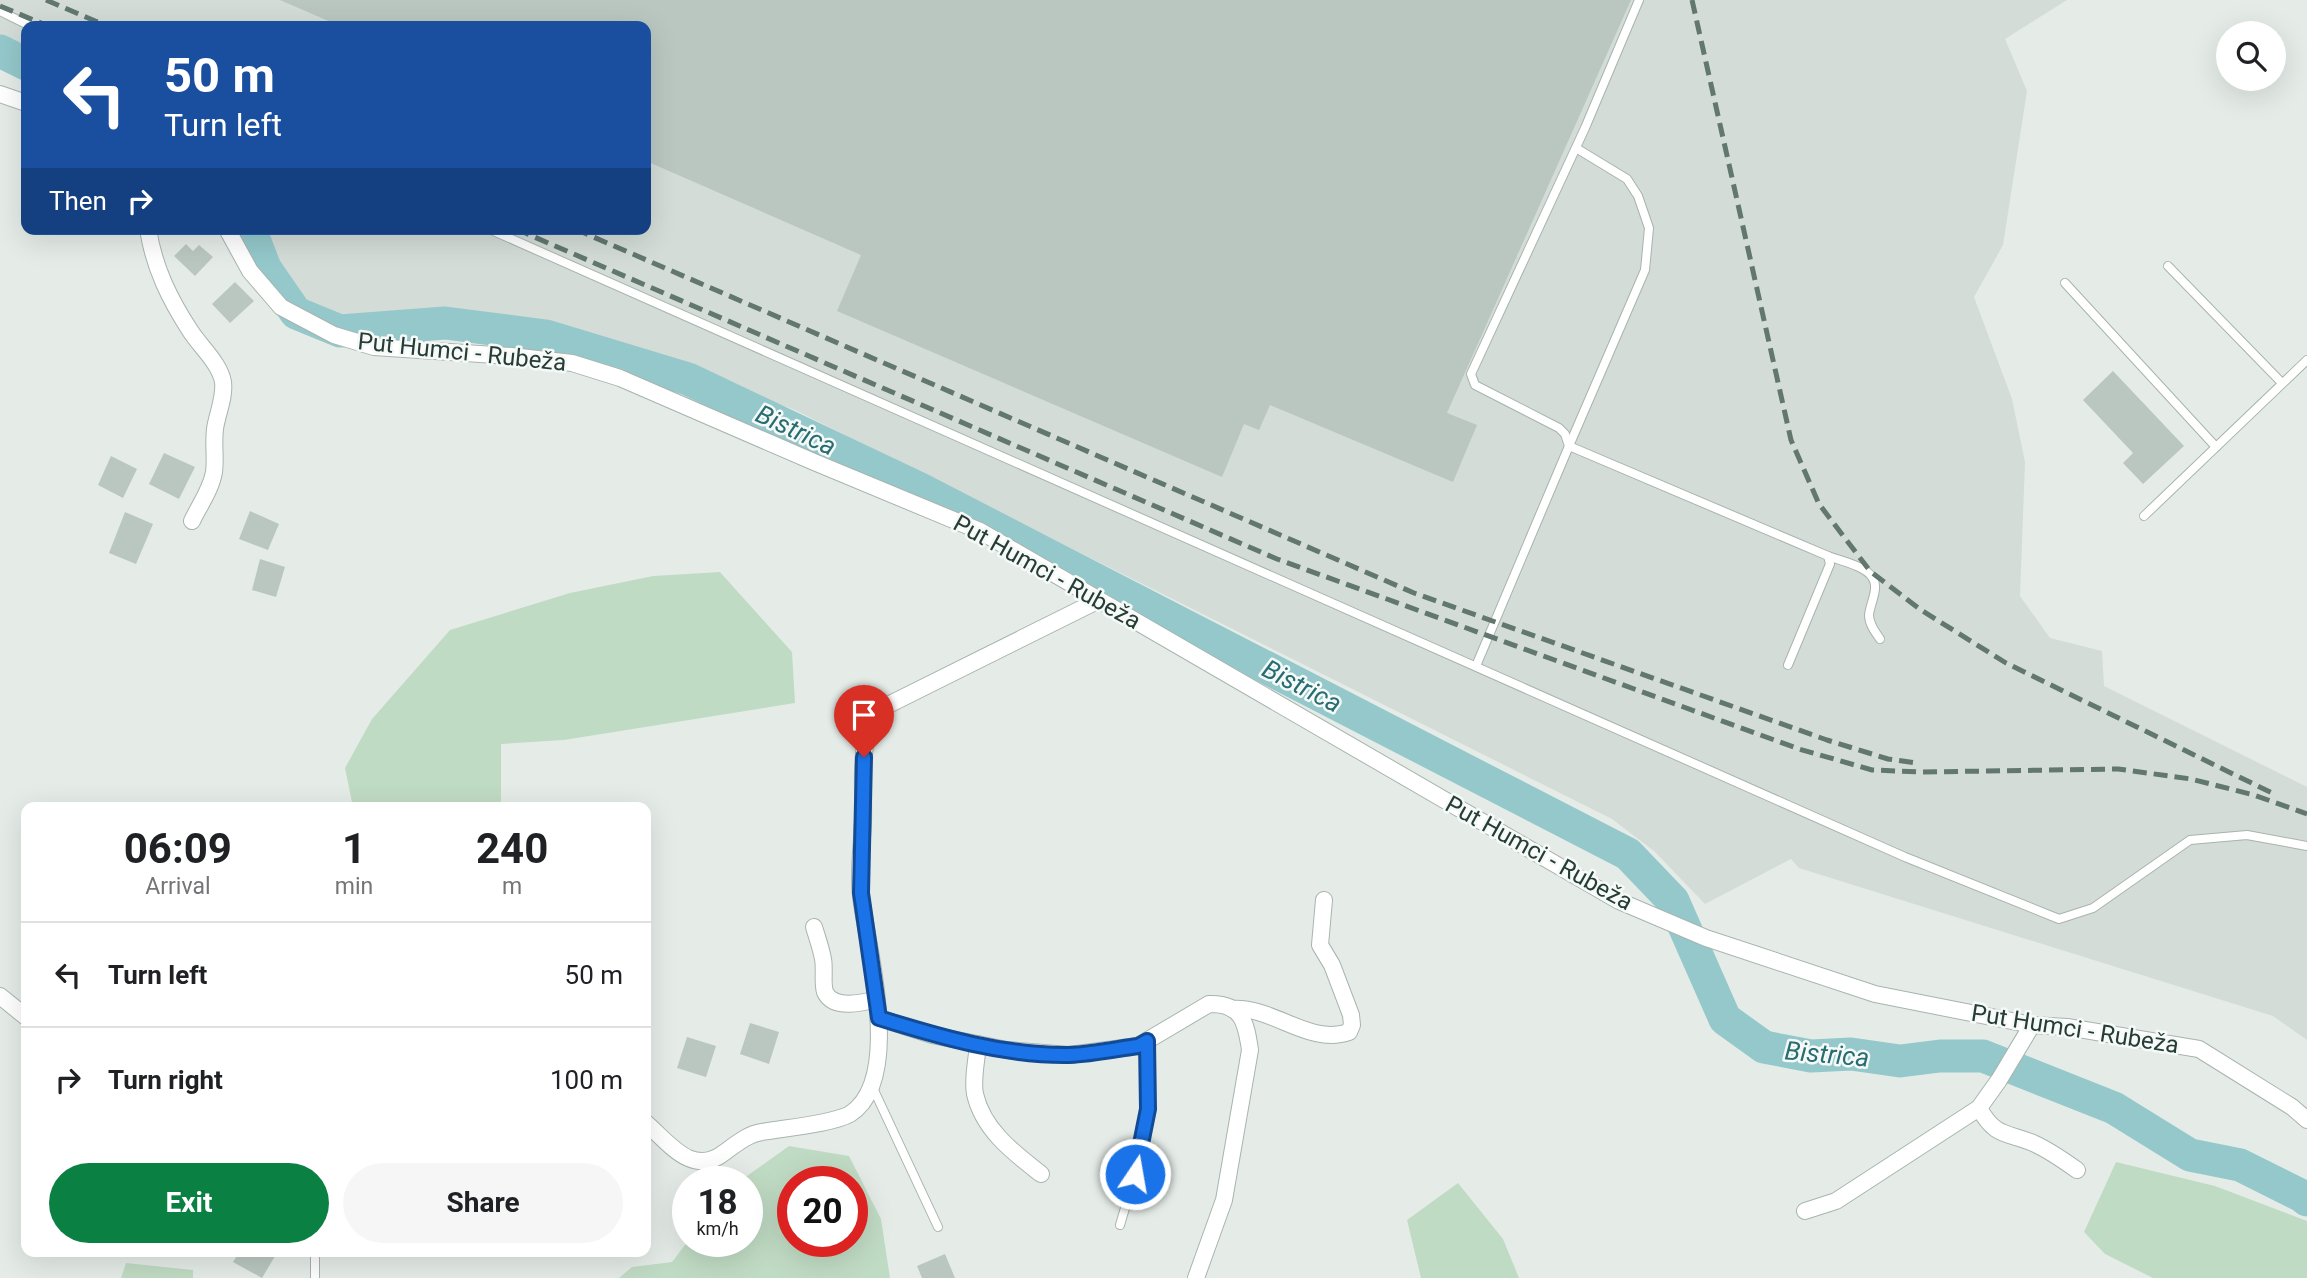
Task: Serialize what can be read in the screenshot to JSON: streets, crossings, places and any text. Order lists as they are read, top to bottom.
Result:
{
  "streets": {
    "street": ["Put Humci - Rubeža"]
  },
  "water": ["Bistrica"],
  "page": {
    "turn": ["50 m", "Turn left"],
    "then": "Then",
    "eta": [
      "06:09",
      "Arrival",
      "1",
      "min",
      "240",
      "m"
    ],
    "list": [
      {
        "name": "Turn left",
        "value": "50 m"
      },
      {
        "name": "Turn right",
        "value": "100 m"
      }
    ],
    "buttons": ["Exit", "Share"],
    "speed": "18 km/h",
    "limit": "20"
  }
}
